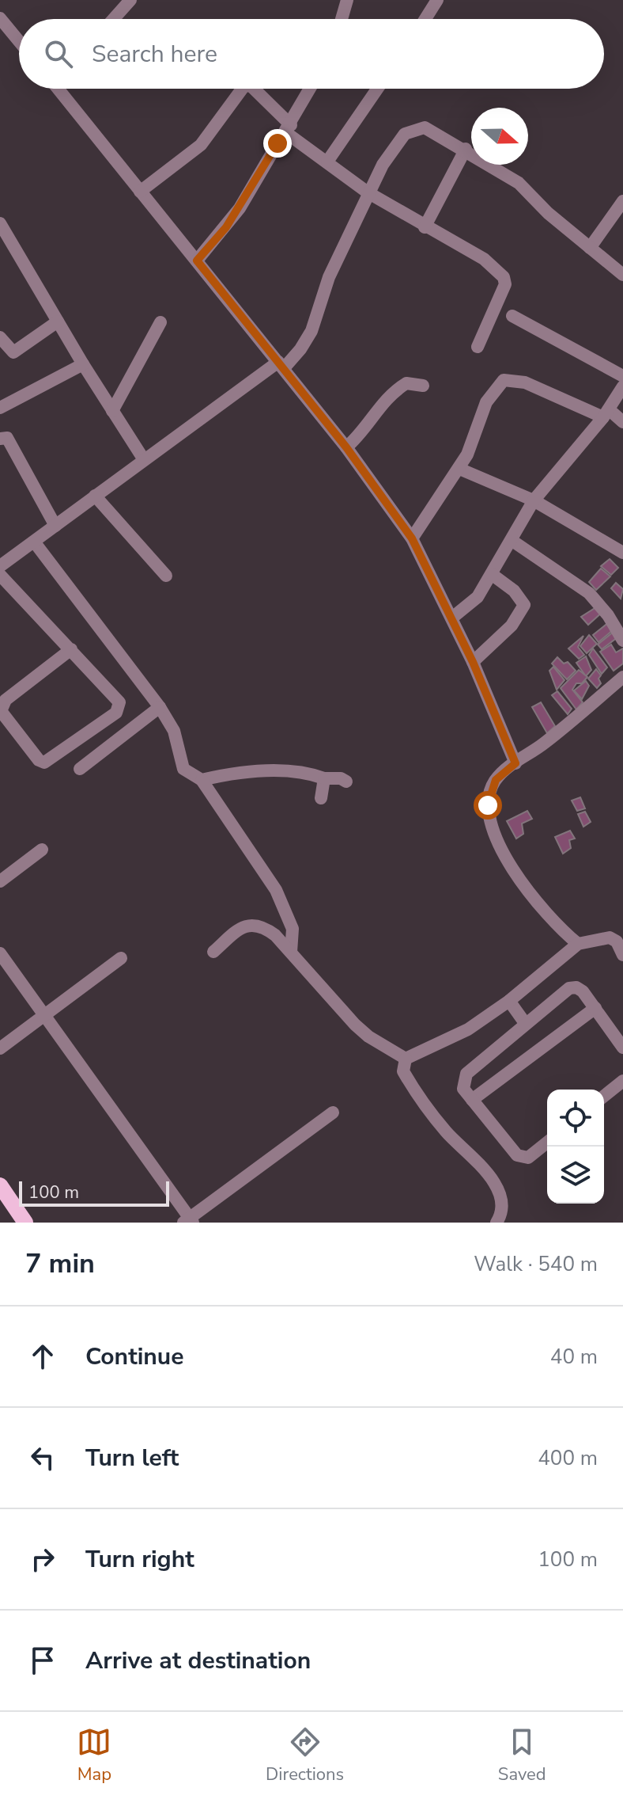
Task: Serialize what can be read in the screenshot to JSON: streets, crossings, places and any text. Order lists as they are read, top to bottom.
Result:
{
  "scale_bar": "100 m",
  "north": "right",
  "page": {
    "search": "Search here",
    "scale": "100 m",
    "heading": ["7 min", "Walk · 540 m"],
    "list": [
      ["Continue", "40 m"],
      ["Turn left", "400 m"],
      ["Turn right", "100 m"],
      "Arrive at destination"
    ],
    "nav": ["Map", "Directions", "Saved"]
  }
}
